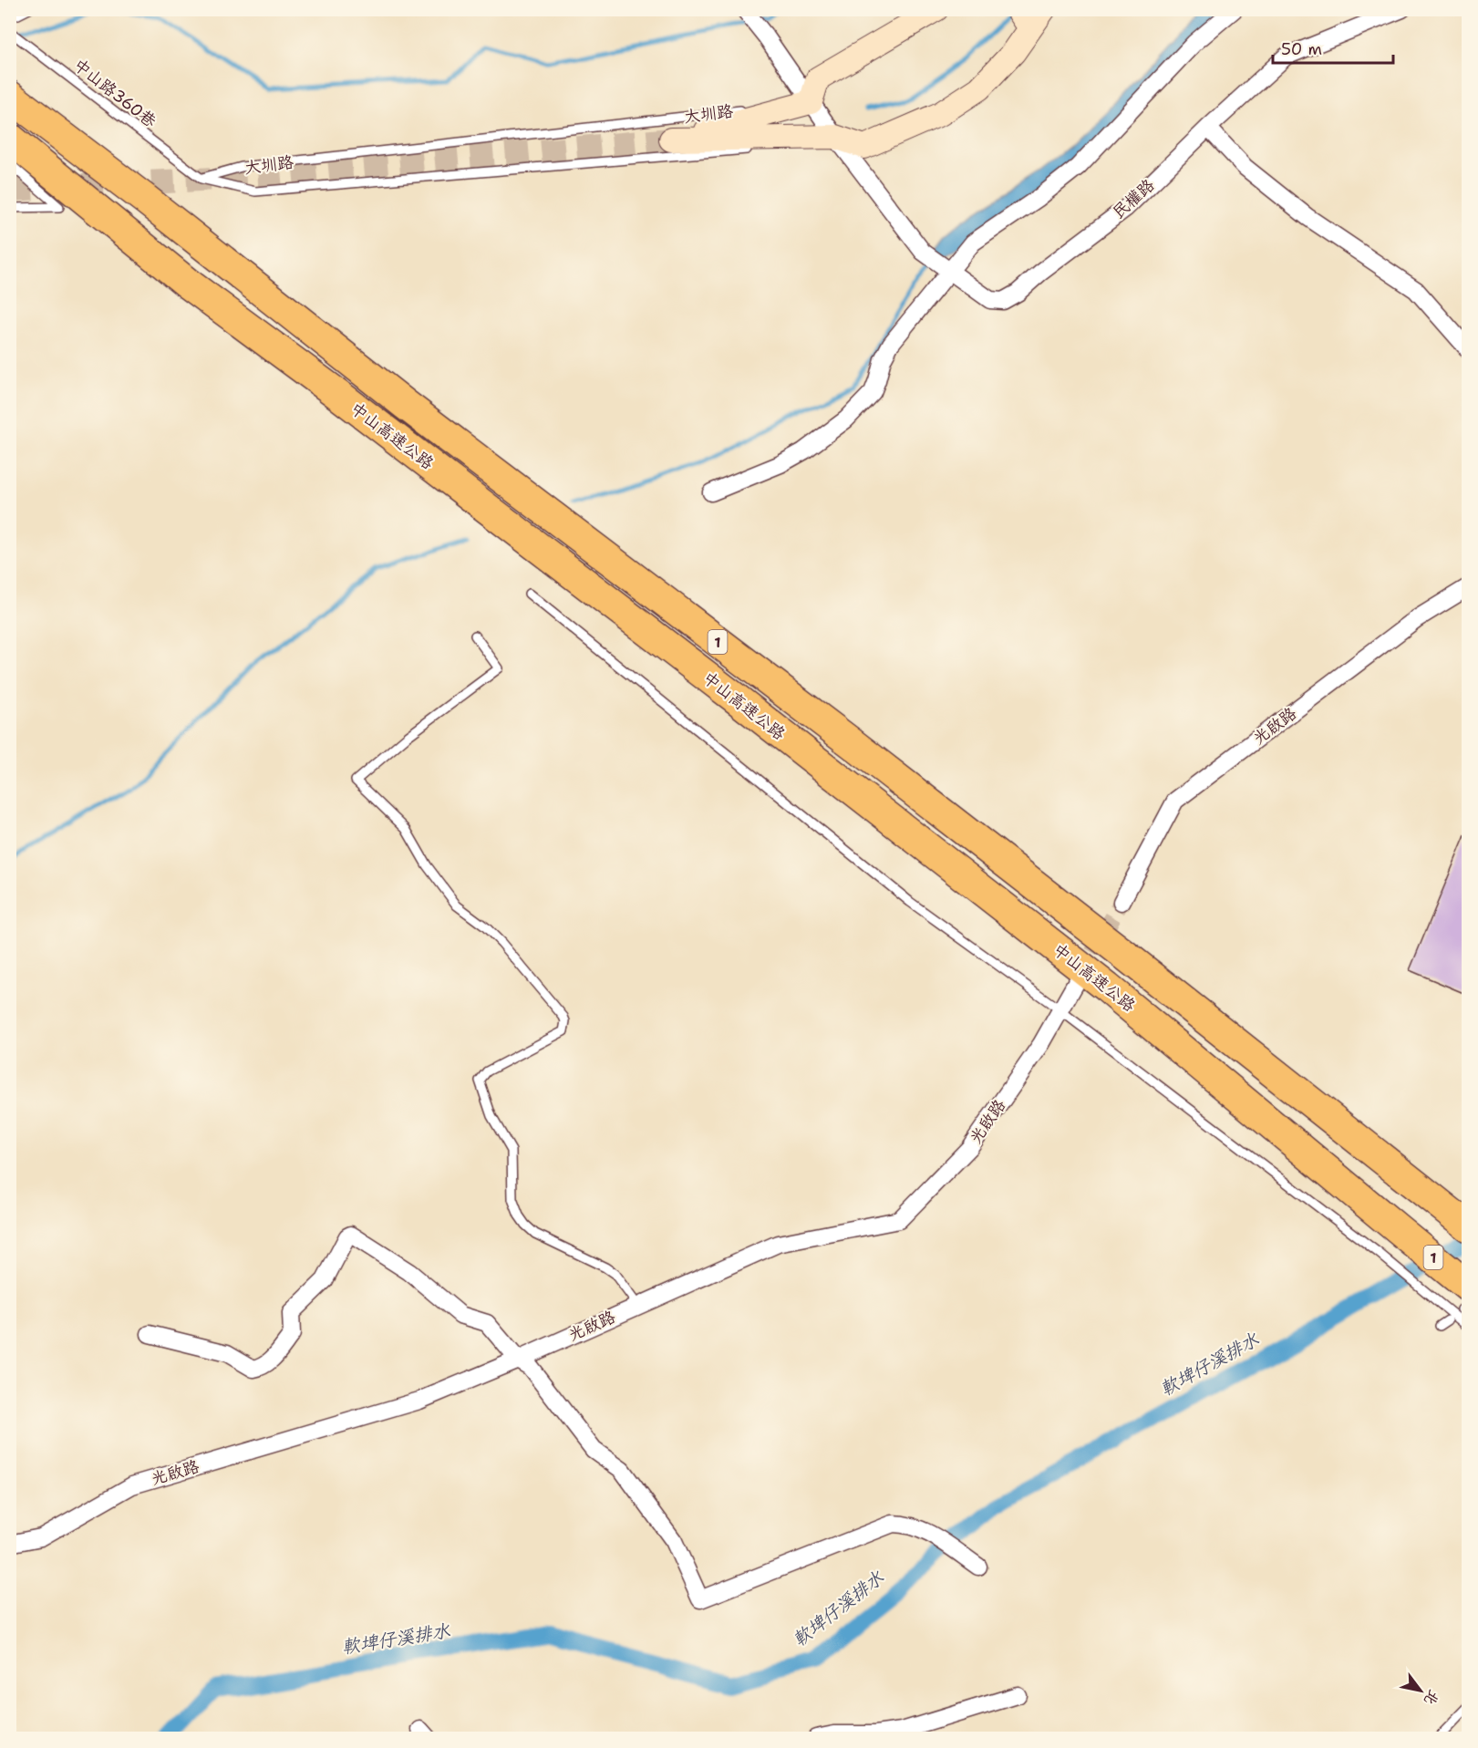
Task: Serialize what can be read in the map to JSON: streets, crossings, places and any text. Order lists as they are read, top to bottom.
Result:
{
  "streets": {
    "highway": ["中山高速公路", "1"],
    "street": ["民權路", "光啟路"],
    "lane": ["中山路360巷", "大圳路"]
  },
  "crossings": [
    ["中山路360巷", "大圳路"],
    ["大圳路", "民權路"]
  ],
  "water": ["軟埤仔溪排水"],
  "scale_bar": "50 m",
  "north": "bottom right"
}
